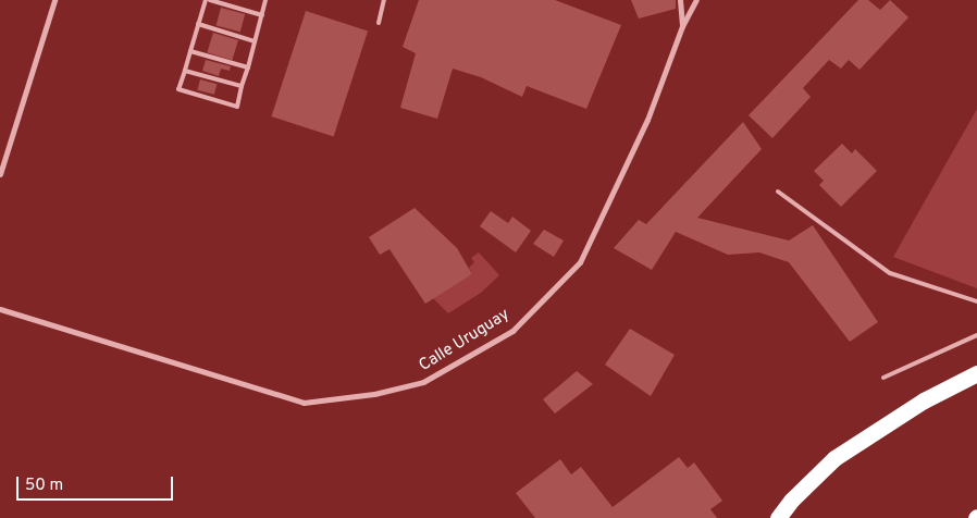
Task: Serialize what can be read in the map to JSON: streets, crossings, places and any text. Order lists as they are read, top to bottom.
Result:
{
  "streets": {
    "street": ["Calle Uruguay"]
  },
  "scale_bar": "50 m"
}
